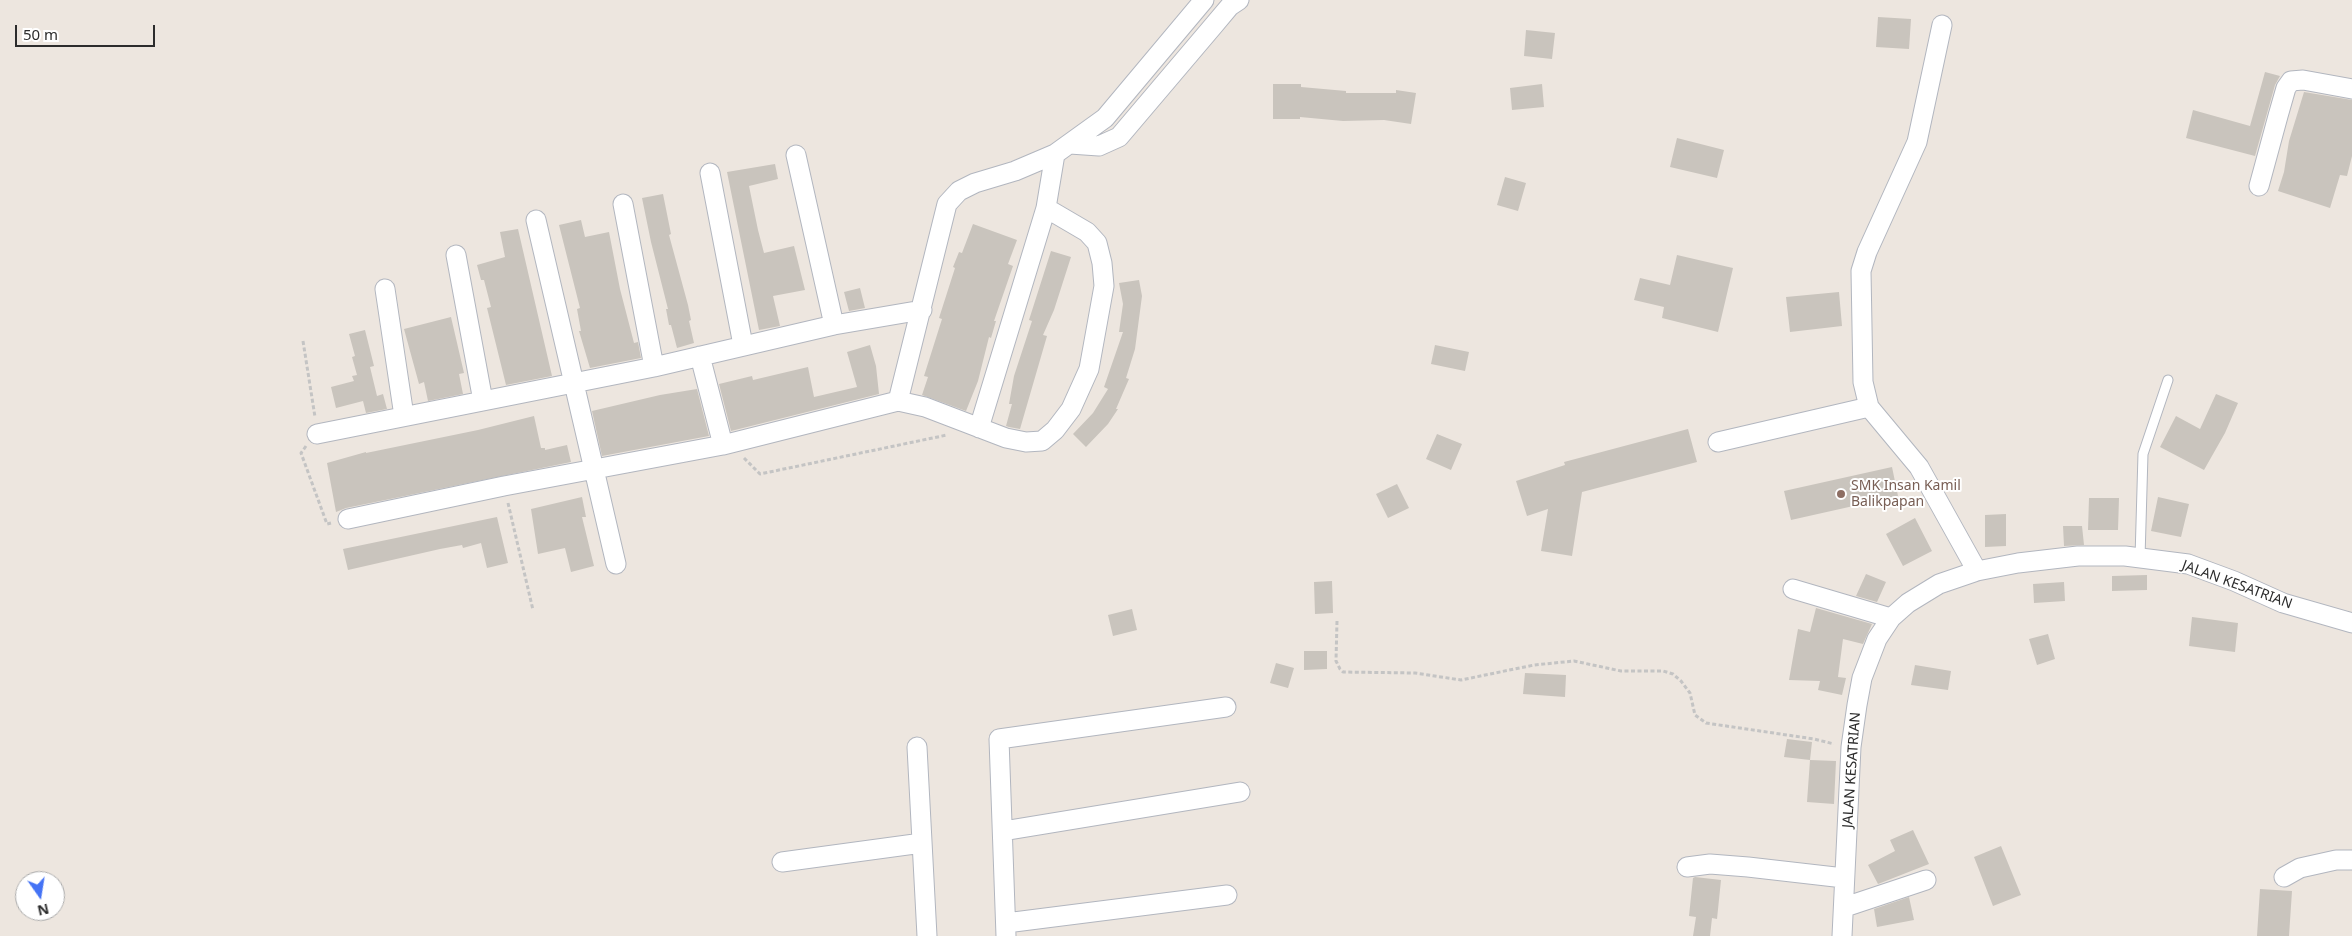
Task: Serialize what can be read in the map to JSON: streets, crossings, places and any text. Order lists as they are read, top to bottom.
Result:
{
  "streets": {
    "street": ["JALAN KESATRIAN"]
  },
  "places": ["SMK Insan Kamil Balikpapan"],
  "scale_bar": "50 m",
  "north": "bottom"
}
